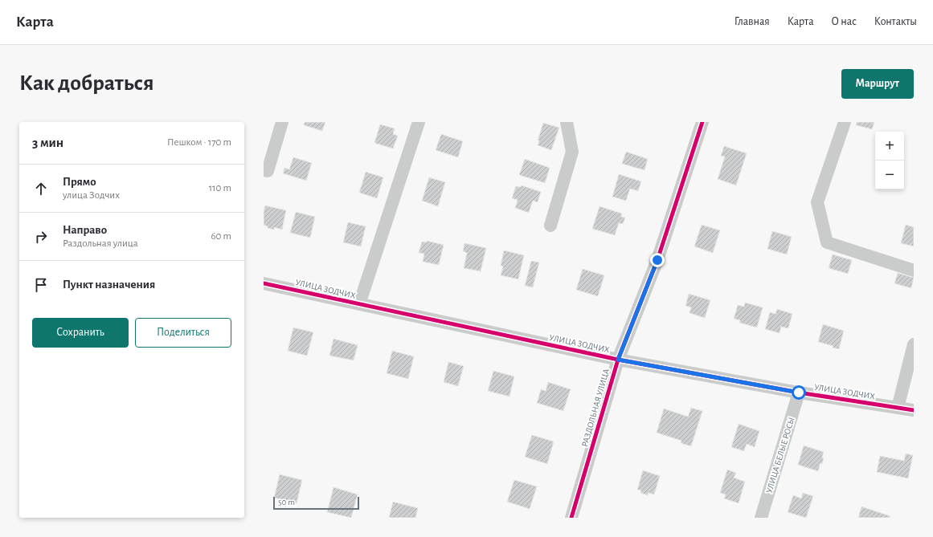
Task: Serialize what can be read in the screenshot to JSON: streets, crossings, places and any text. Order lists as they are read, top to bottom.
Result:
{
  "streets": {
    "street": ["УЛИЦА ЗОДЧИХ", "РАЗДОЛЬНАЯ УЛИЦА", "УЛИЦА БЕЛЫЕ РОСЫ"]
  },
  "crossings": [
    ["УЛИЦА ЗОДЧИХ", "РАЗДОЛЬНАЯ УЛИЦА"],
    ["УЛИЦА ЗОДЧИХ", "УЛИЦА БЕЛЫЕ РОСЫ"]
  ],
  "scale_bar": "50 m",
  "page": {
    "header": "Карта",
    "nav": [
      "Главная",
      "Карта",
      "О нас",
      "Контакты"
    ],
    "buttons": [
      "Маршрут",
      ["Сохранить", "Поделиться"]
    ],
    "title": "Как добраться",
    "heading": ["3 мин", "Пешком · 170 m"],
    "map_buttons": ["+", "−"],
    "list": [
      ["Прямо", "улица Зодчих", "110 m"],
      ["Направо", "Раздольная улица", "60 m"],
      "Пункт назначения"
    ],
    "scale": "50 m"
  }
}
